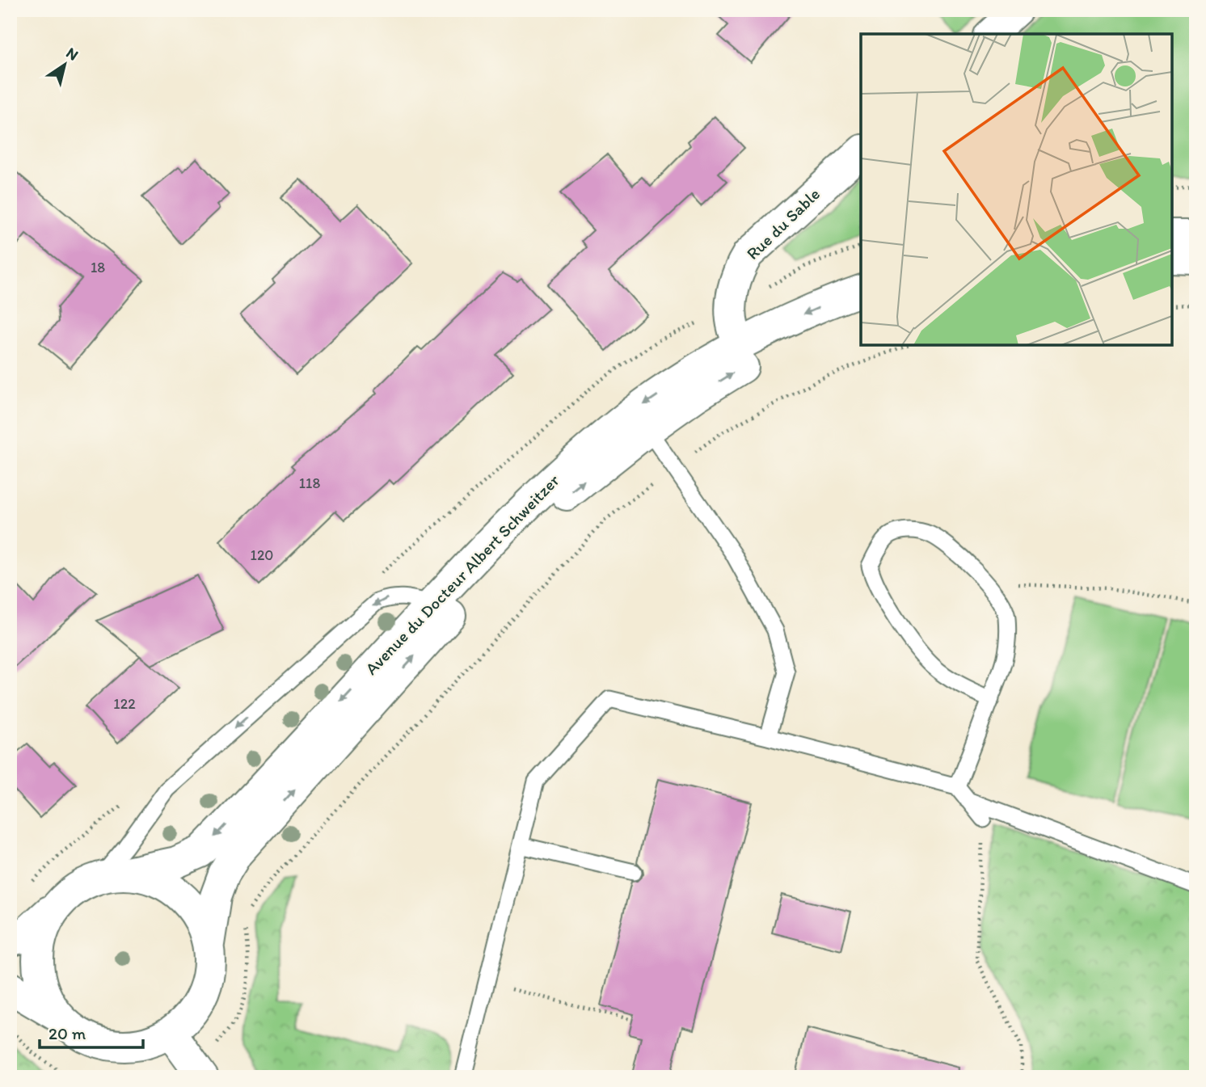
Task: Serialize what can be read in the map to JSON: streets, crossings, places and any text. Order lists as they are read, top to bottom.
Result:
{
  "streets": {
    "main road": ["Rue du Sable", "Avenue du Docteur Albert Schweitzer"]
  },
  "crossings": [
    ["Rue du Sable", "Avenue du Docteur Albert Schweitzer"]
  ],
  "house_numbers": [
    "18",
    "118",
    "120",
    "122"
  ],
  "scale_bar": "20 m",
  "north": "top right"
}
